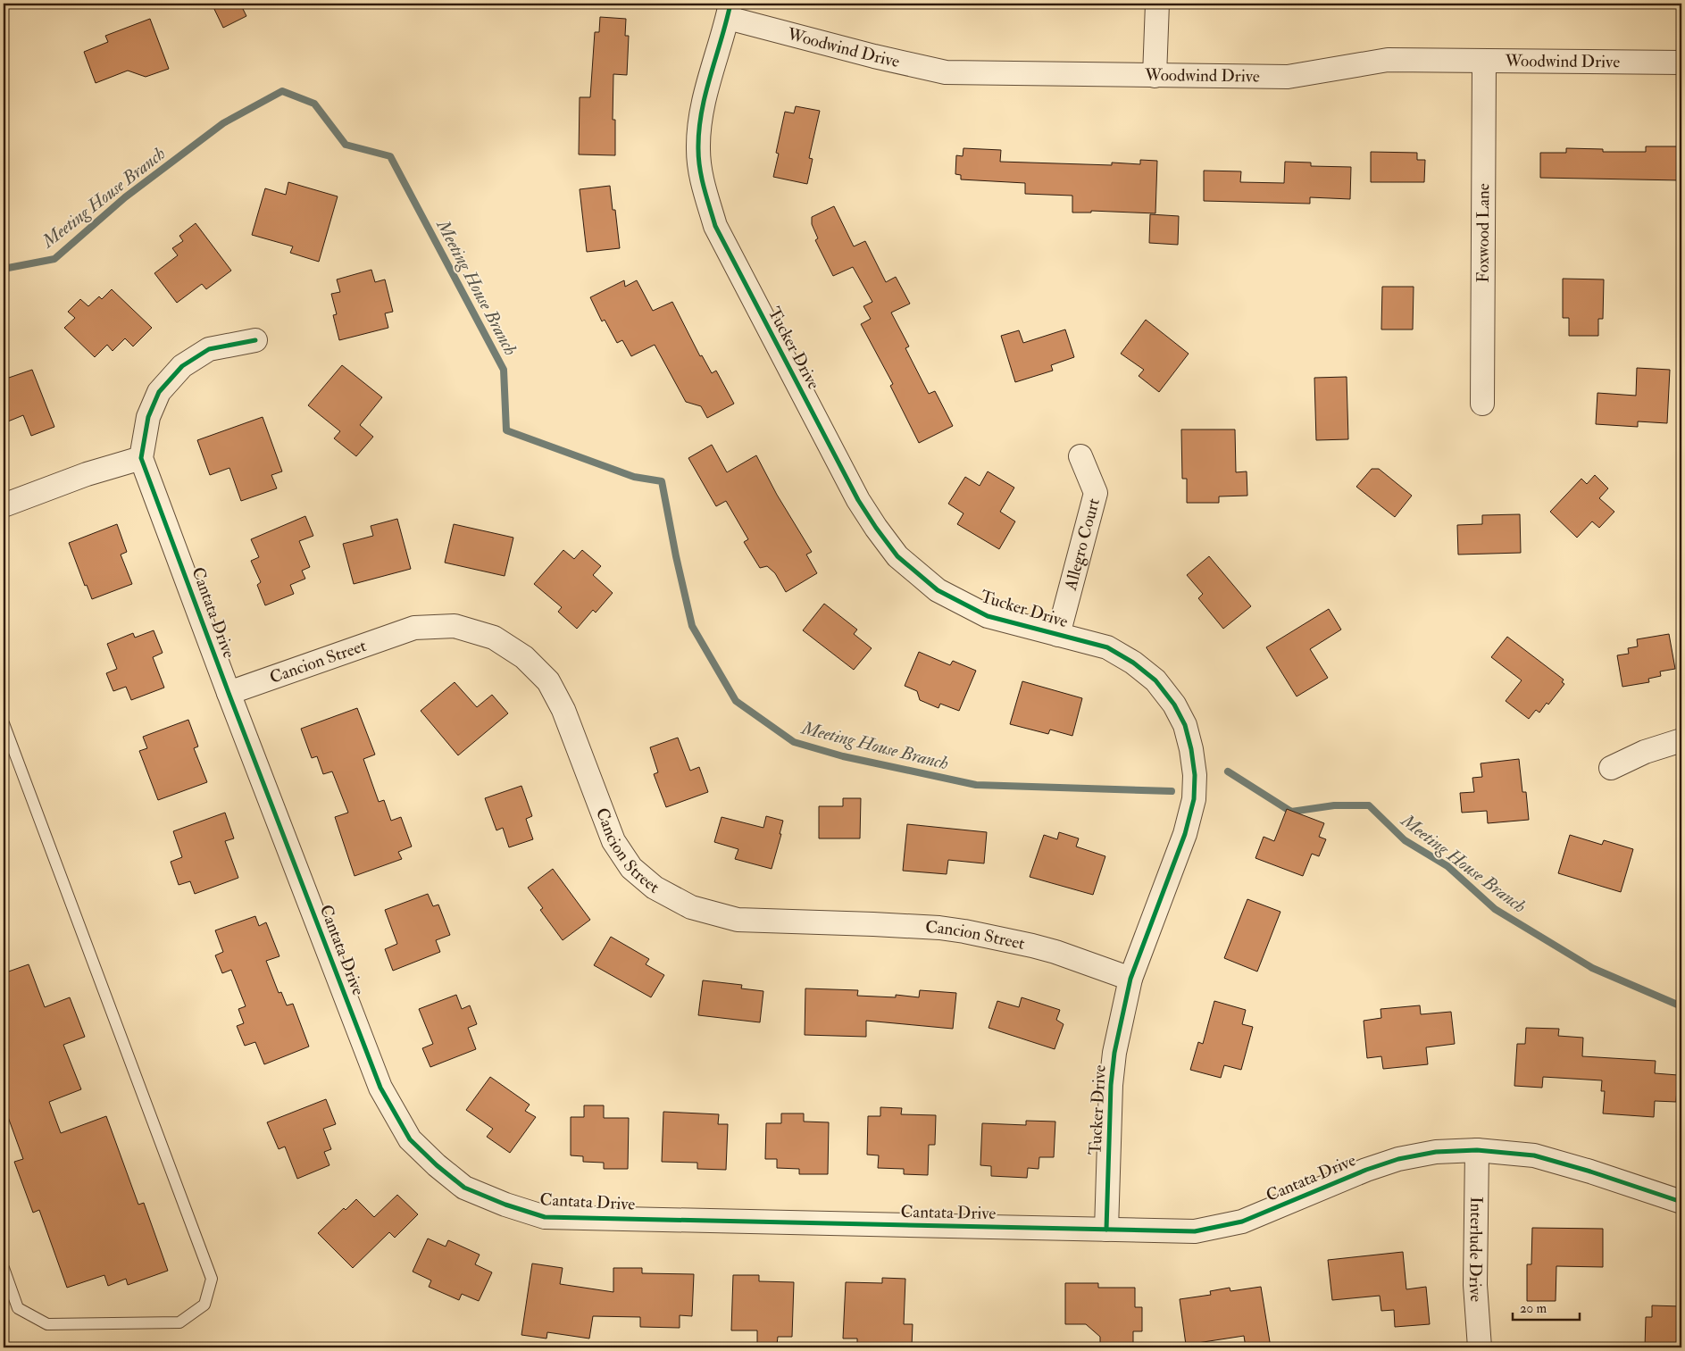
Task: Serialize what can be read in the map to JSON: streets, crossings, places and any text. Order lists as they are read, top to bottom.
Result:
{
  "streets": {
    "street": [
      "Woodwind Drive",
      "Foxwood Lane",
      "Tucker Drive",
      "Allegro Court",
      "Cantata Drive",
      "Cancion Street",
      "Interlude Drive"
    ]
  },
  "crossings": [
    ["Woodwind Drive", "Foxwood Lane"],
    ["Woodwind Drive", "Tucker Drive"],
    ["Tucker Drive", "Allegro Court"],
    ["Tucker Drive", "Cantata Drive"],
    ["Tucker Drive", "Cancion Street"],
    ["Cantata Drive", "Cancion Street"],
    ["Cantata Drive", "Interlude Drive"]
  ],
  "water": ["Meeting House Branch"],
  "scale_bar": "20 m"
}
